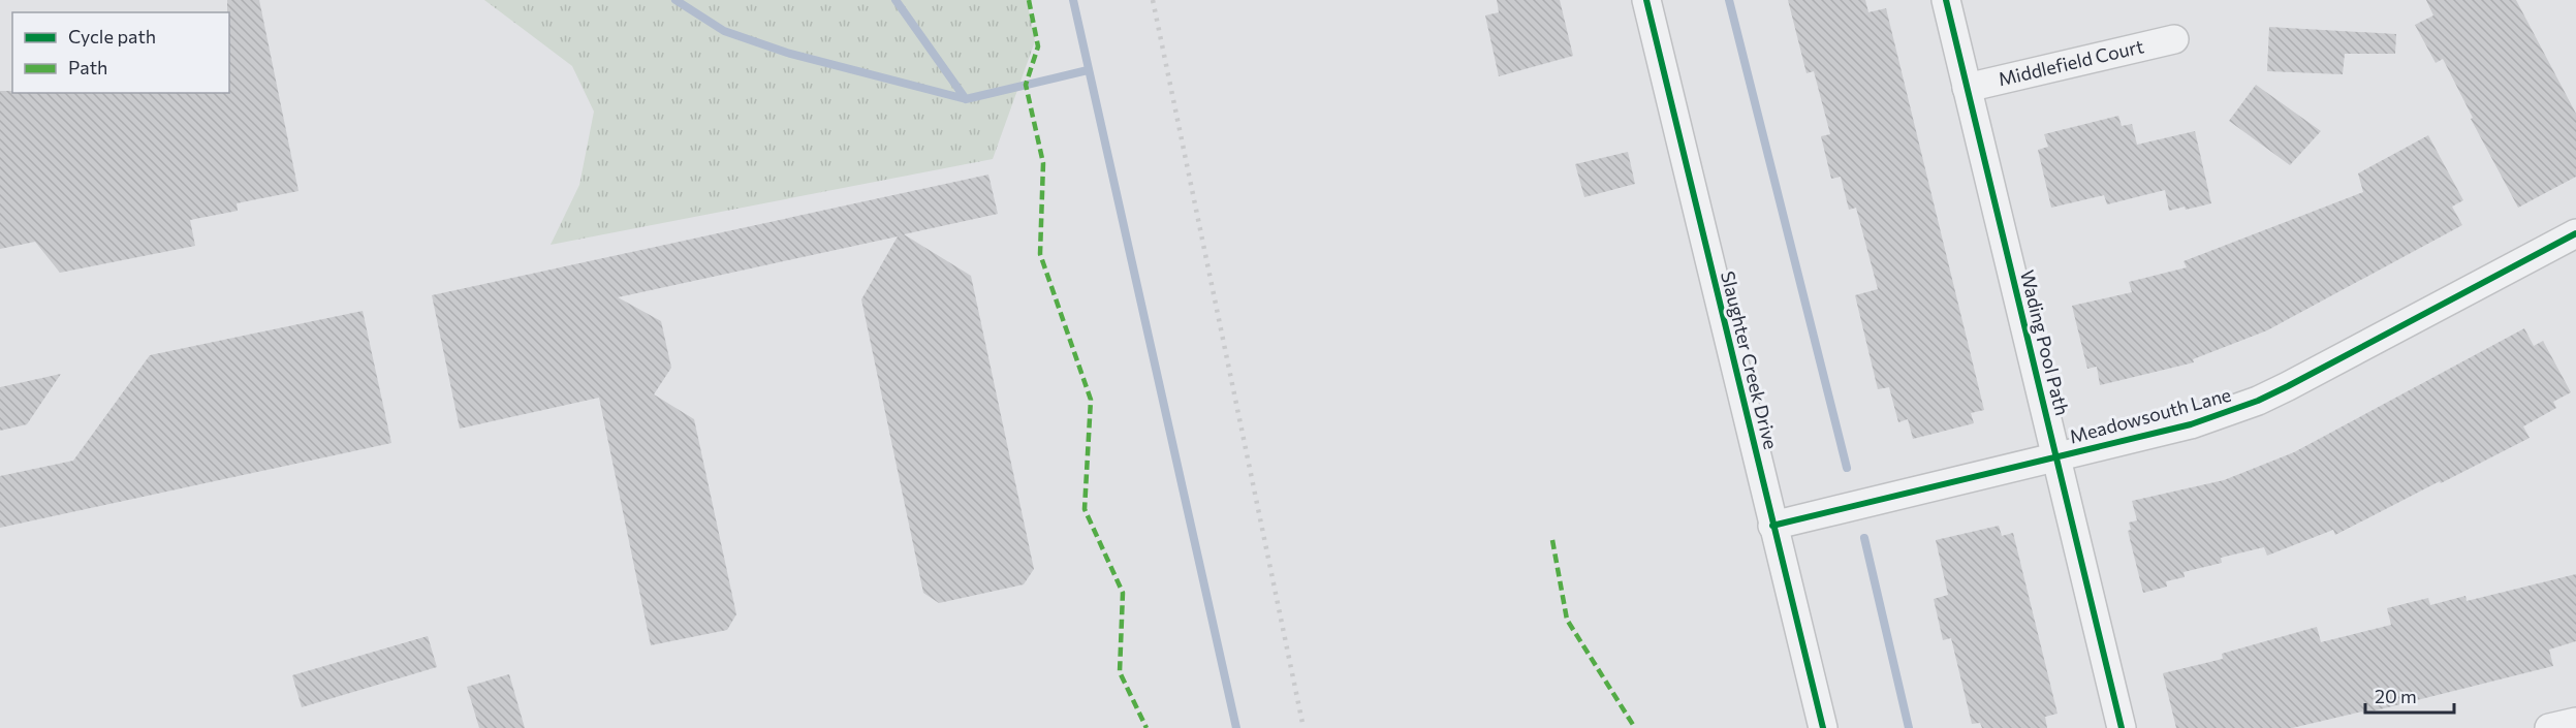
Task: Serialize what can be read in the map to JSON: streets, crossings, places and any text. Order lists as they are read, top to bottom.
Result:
{
  "streets": {
    "street": [
      "Middlefield Court",
      "Wading Pool Path",
      "Slaughter Creek Drive",
      "Meadowsouth Lane"
    ]
  },
  "crossings": [
    ["Middlefield Court", "Wading Pool Path"],
    ["Wading Pool Path", "Meadowsouth Lane"],
    ["Slaughter Creek Drive", "Meadowsouth Lane"]
  ],
  "legend": ["Cycle path", "Path"],
  "scale_bar": "20 m"
}
